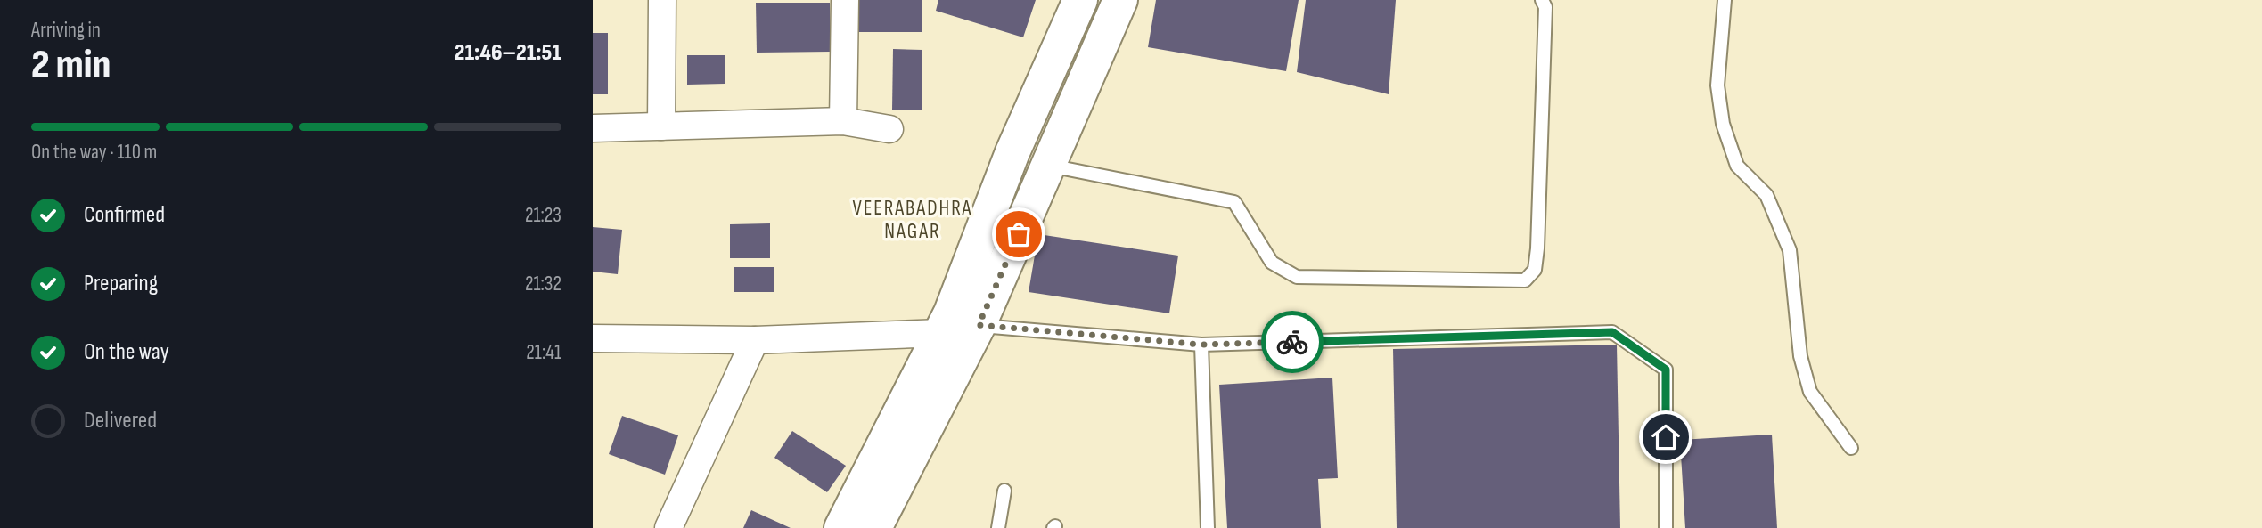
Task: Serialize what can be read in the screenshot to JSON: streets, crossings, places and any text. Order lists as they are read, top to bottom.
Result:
{
  "districts": ["VEERABADHRA NAGAR"],
  "page": {
    "heading": ["2 min", "Arriving in", "21:46–21:51"],
    "bar": "On the way · 110 m",
    "list": [
      ["Confirmed", "21:23"],
      ["Preparing", "21:32"],
      ["On the way", "21:41"],
      "Delivered"
    ]
  }
}
